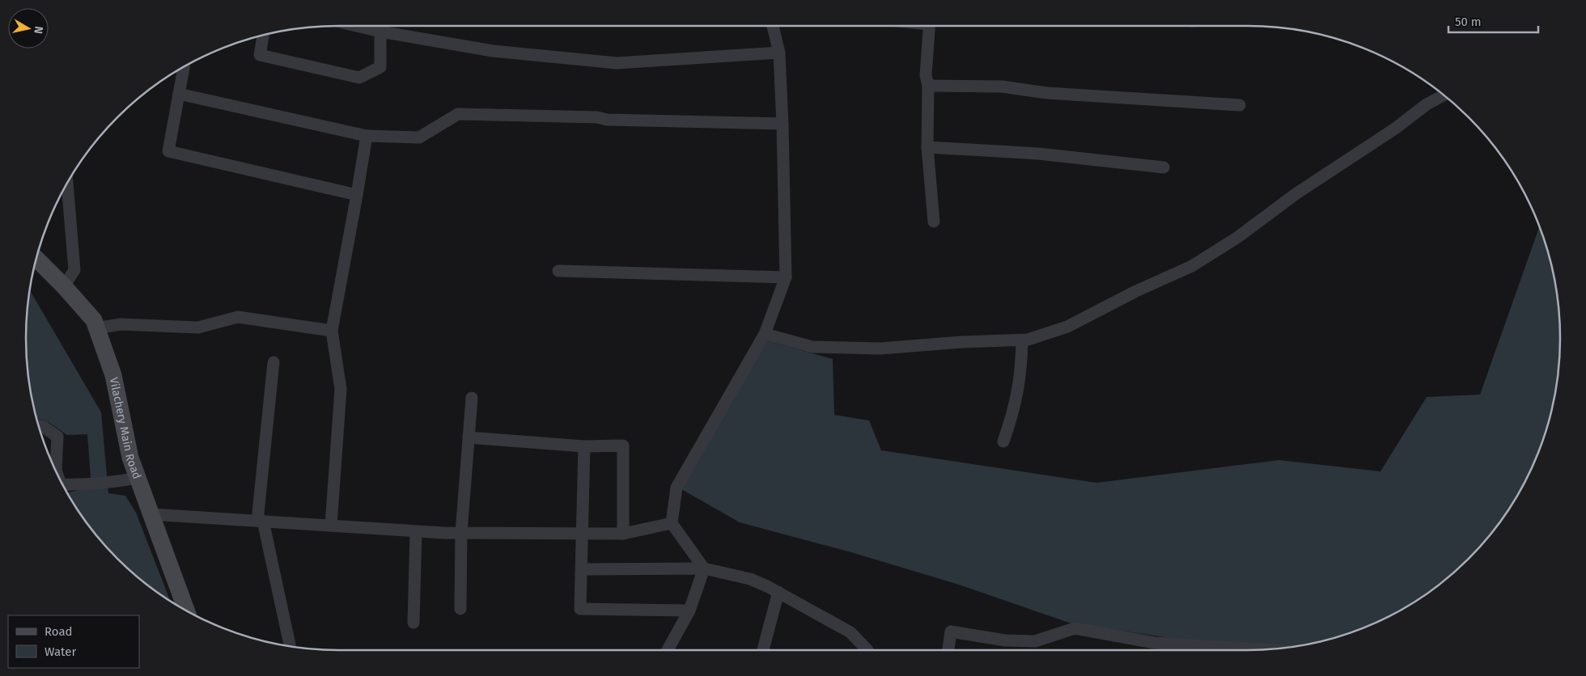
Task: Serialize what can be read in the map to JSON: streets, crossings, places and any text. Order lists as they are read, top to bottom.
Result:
{
  "streets": {
    "main road": ["Vilachery Main Road"]
  },
  "legend": ["Road", "Water"],
  "scale_bar": "50 m",
  "north": "right"
}
